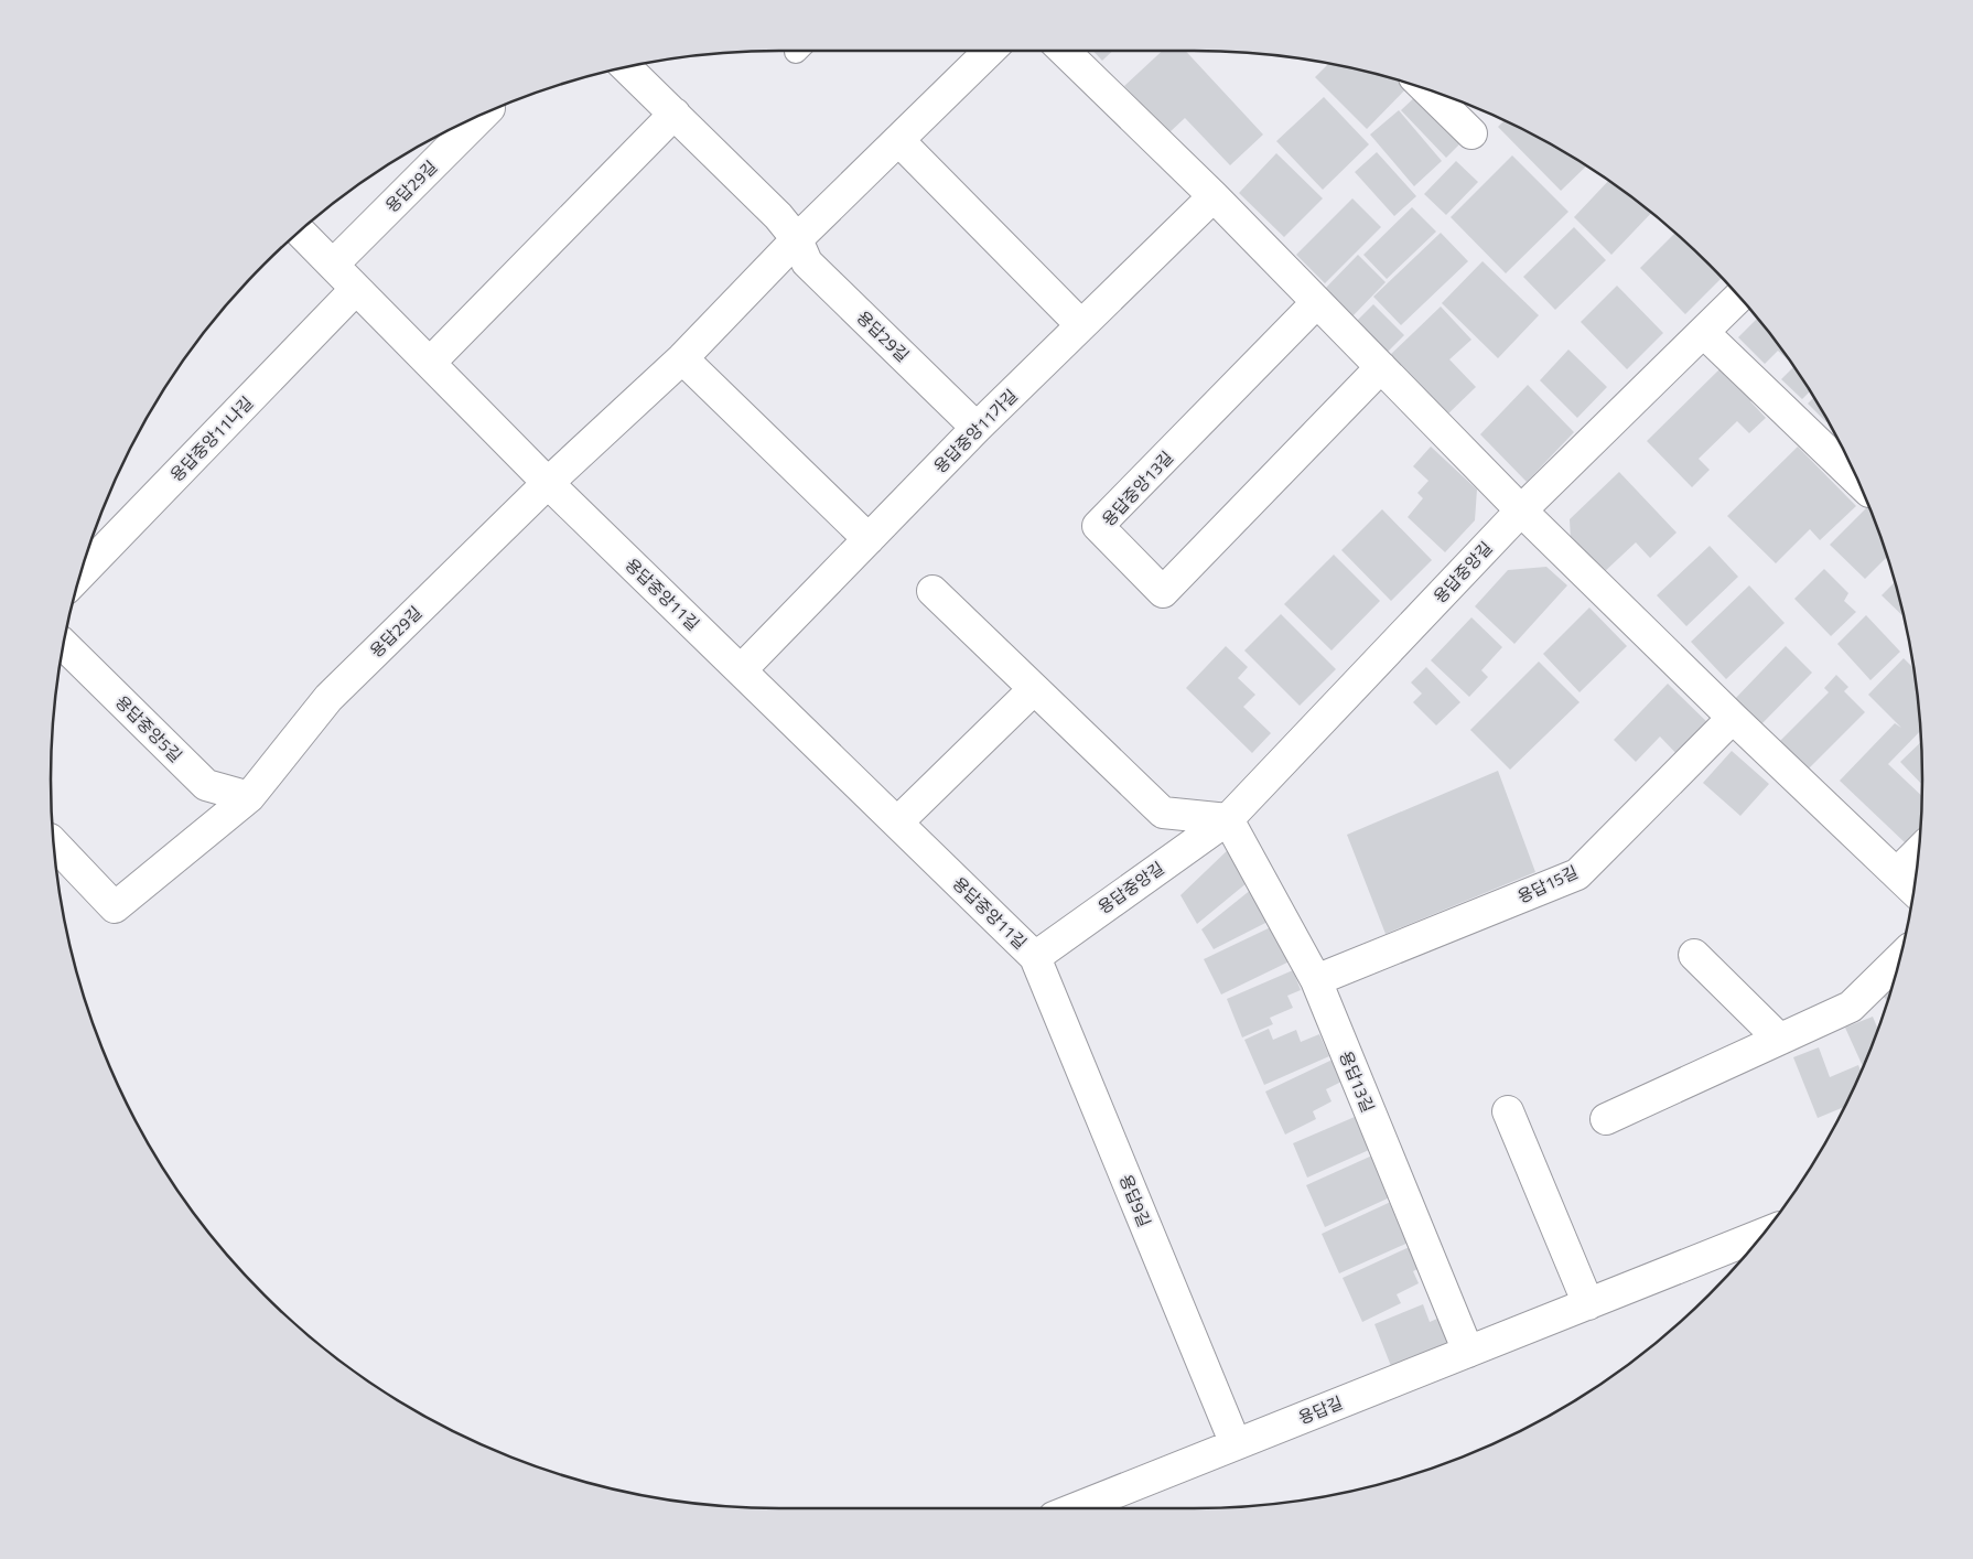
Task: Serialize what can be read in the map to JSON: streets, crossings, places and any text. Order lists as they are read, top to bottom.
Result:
{
  "streets": {
    "street": [
      "용답29길",
      "용답중앙11가길",
      "용답중앙11나길",
      "용답중앙13길",
      "용답중앙길",
      "용답중앙11길",
      "용답중앙5길",
      "용답15길",
      "용답13길",
      "용답9길",
      "용답길"
    ]
  },
  "crossings": [
    ["용답29길", "용답중앙11가길"],
    ["용답29길", "용답중앙11길"],
    ["용답29길", "용답중앙5길"],
    ["용답중앙11가길", "용답중앙11길"],
    ["용답중앙11나길", "용답중앙11길"],
    ["용답중앙길", "용답중앙11길"],
    ["용답중앙길", "용답13길"],
    ["용답중앙길", "용답9길"],
    ["용답중앙11길", "용답9길"],
    ["용답15길", "용답13길"],
    ["용답13길", "용답길"],
    ["용답9길", "용답길"]
  ]
}
